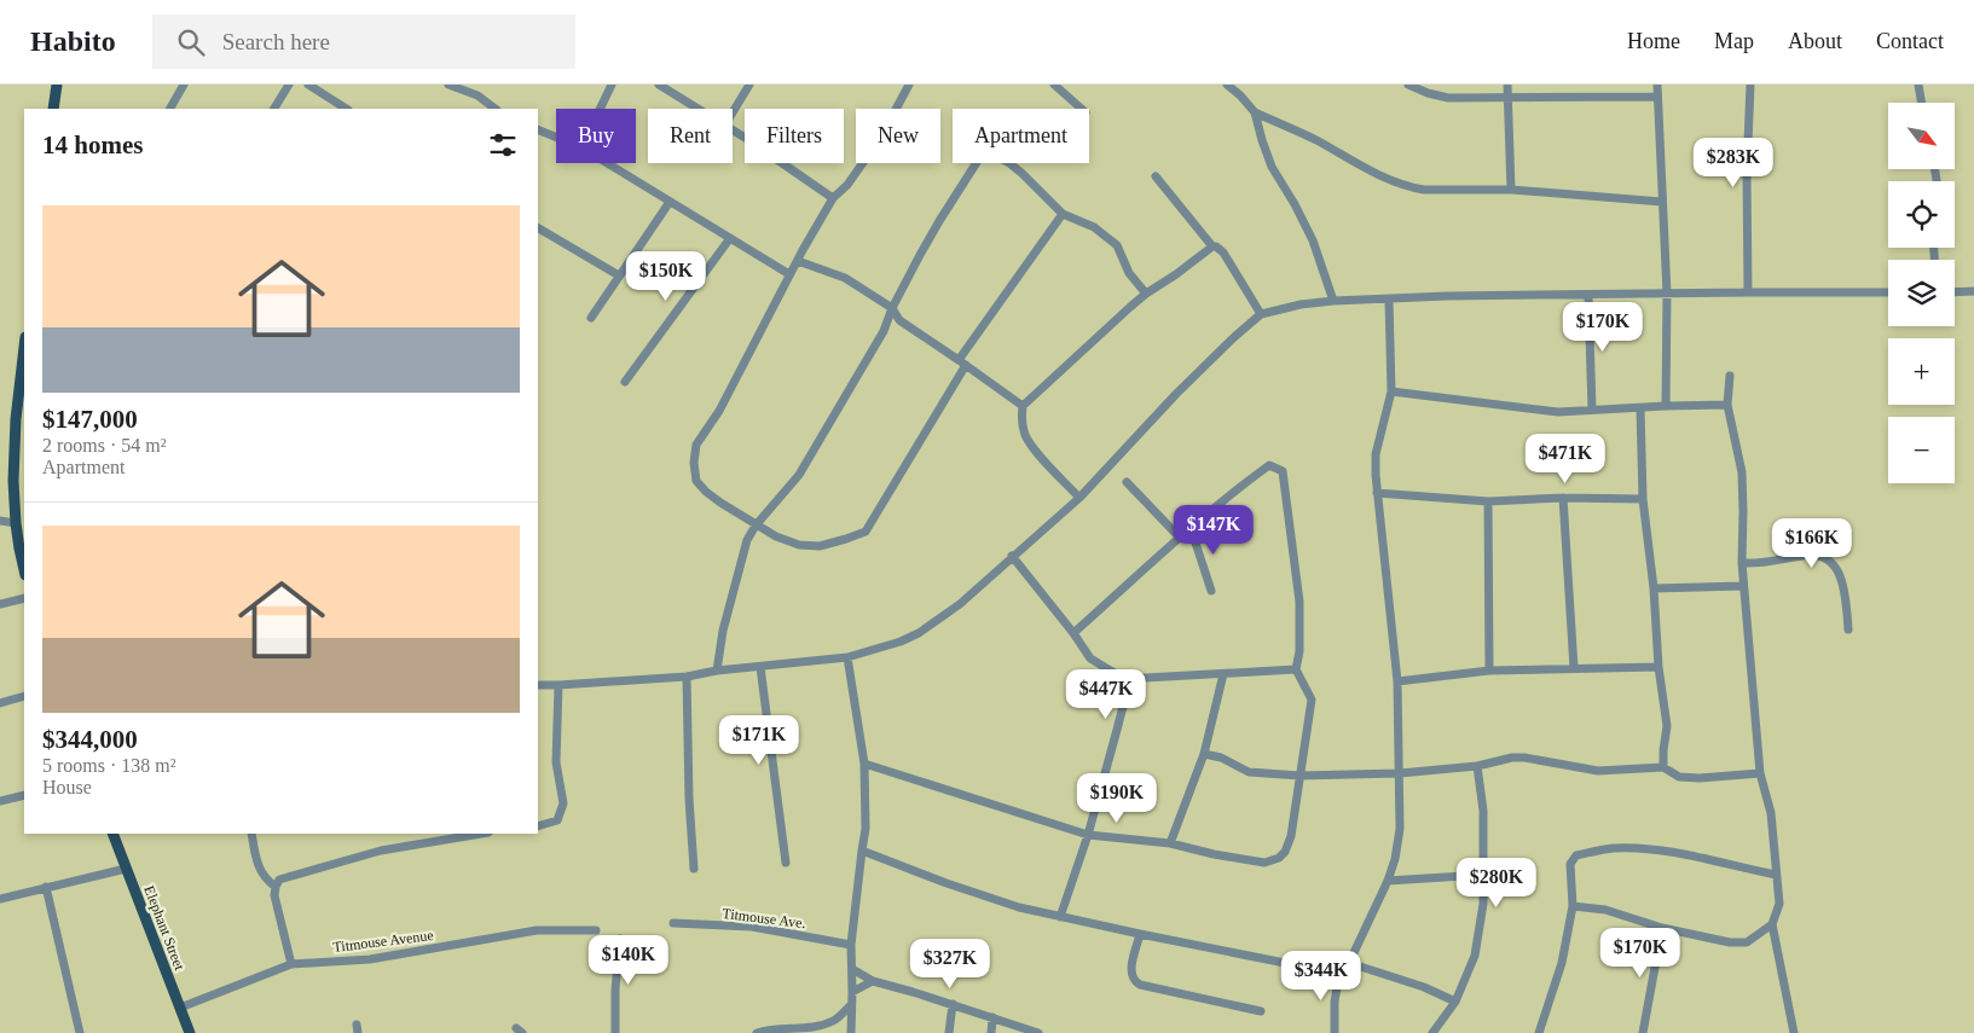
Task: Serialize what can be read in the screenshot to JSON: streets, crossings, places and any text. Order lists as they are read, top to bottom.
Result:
{
  "streets": {
    "main road": ["Elephant Street"],
    "street": ["Titmouse Ave.", "Titmouse Avenue"]
  },
  "crossings": [
    ["Elephant Street", "Titmouse Avenue"]
  ],
  "north": "bottom right",
  "page": {
    "header": "Habito",
    "search": "Search here",
    "nav": [
      "Home",
      "Map",
      "About",
      "Contact"
    ],
    "map_buttons": ["+", "−"],
    "chip": [
      "Buy",
      "Rent",
      "Filters",
      "New",
      "Apartment"
    ],
    "heading": "14 homes",
    "price": [
      "$283K",
      "$150K",
      "$170K",
      "$471K",
      "$147K",
      "$166K",
      "$447K",
      "$171K",
      "$190K",
      "$280K",
      "$170K",
      "$140K",
      "$327K",
      "$344K"
    ],
    "list": [
      {
        "name": "$147,000",
        "note": "2 rooms · 54 m² · Apartment"
      },
      {
        "name": "$344,000",
        "note": "5 rooms · 138 m² · House"
      }
    ]
  }
}
